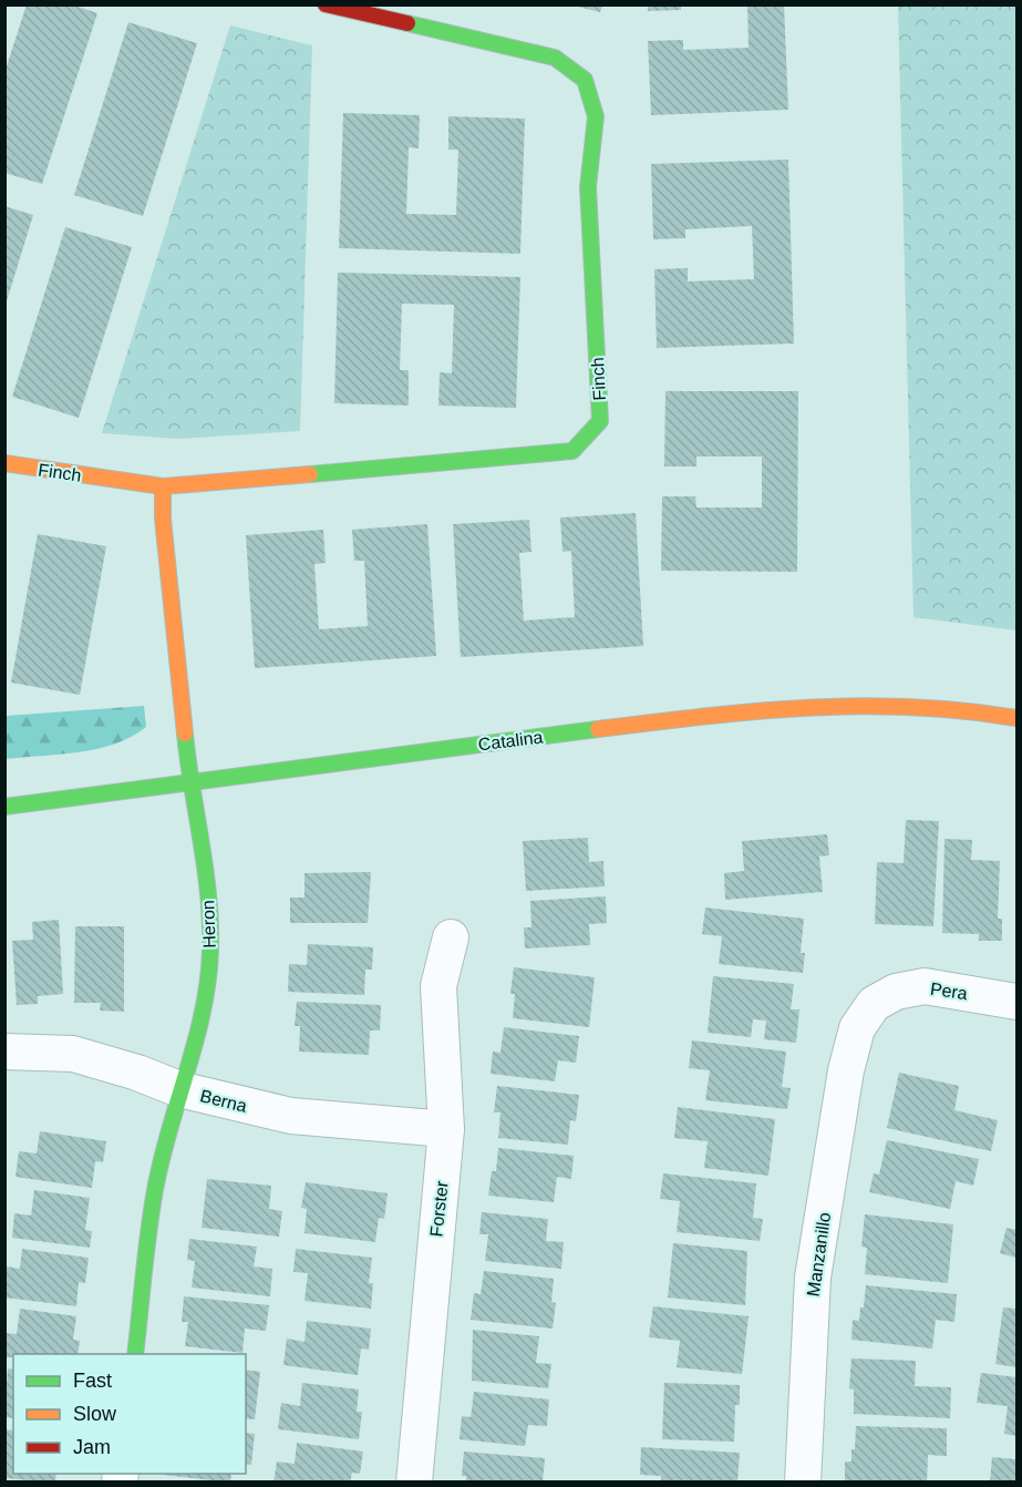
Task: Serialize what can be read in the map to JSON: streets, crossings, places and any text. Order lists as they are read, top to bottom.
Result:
{
  "streets": {
    "street": [
      "Finch",
      "Catalina",
      "Heron",
      "Pera",
      "Berna",
      "Forster",
      "Manzanillo"
    ]
  },
  "crossings": [
    ["Finch", "Heron"],
    ["Catalina", "Heron"],
    ["Heron", "Berna"],
    ["Pera", "Manzanillo"],
    ["Berna", "Forster"]
  ],
  "legend": ["Fast", "Slow", "Jam"]
}
